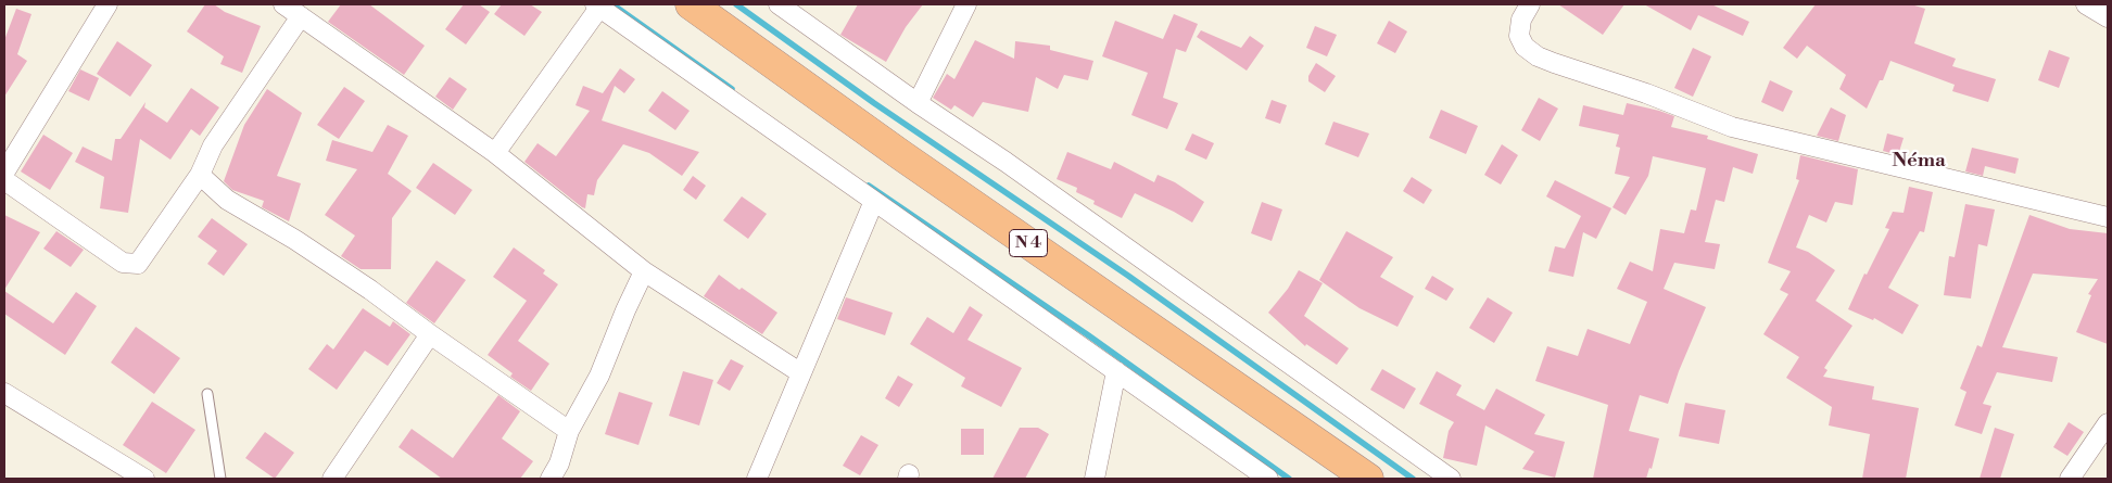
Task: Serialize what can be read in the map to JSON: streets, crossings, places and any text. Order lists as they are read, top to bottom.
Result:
{
  "streets": {
    "highway": ["N 4"]
  },
  "districts": ["Néma"]
}
